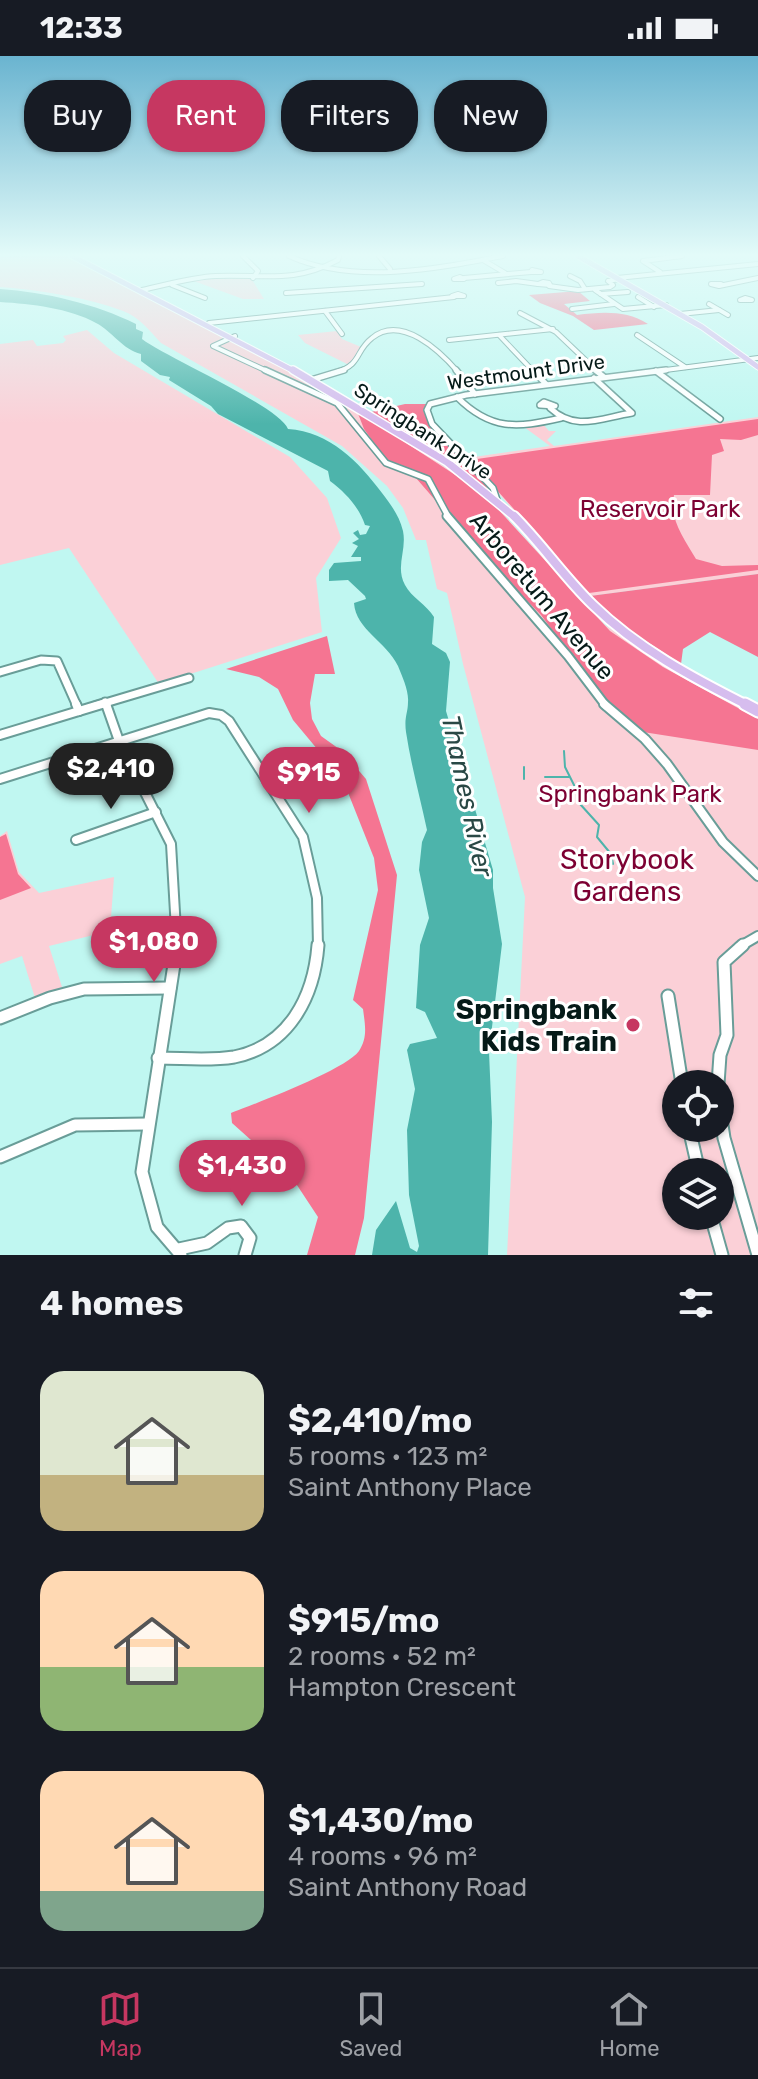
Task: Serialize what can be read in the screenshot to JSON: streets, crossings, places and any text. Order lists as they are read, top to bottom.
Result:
{
  "streets": {
    "main road": ["Springbank Drive"],
    "street": ["Westmount Drive", "Arboretum Avenue"]
  },
  "crossings": [
    ["Westmount Drive", "Springbank Drive"],
    ["Springbank Drive", "Arboretum Avenue"]
  ],
  "water": ["Thames River"],
  "parks": ["Reservoir Park", "Springbank Park", "Storybook Gardens"],
  "places": ["Springbank Kids Train"],
  "page": {
    "status": "12:33",
    "chip": [
      "Buy",
      "Rent",
      "Filters",
      "New"
    ],
    "price": [
      "$2,410",
      "$915",
      "$1,080",
      "$1,430"
    ],
    "heading": "4 homes",
    "list": [
      {
        "name": "$2,410/mo",
        "note": "5 rooms · 123 m² · Saint Anthony Place"
      },
      {
        "name": "$915/mo",
        "note": "2 rooms · 52 m² · Hampton Crescent"
      },
      {
        "name": "$1,430/mo",
        "note": "4 rooms · 96 m² · Saint Anthony Road"
      }
    ],
    "tabs": ["Map", "Saved", "Home"]
  }
}
